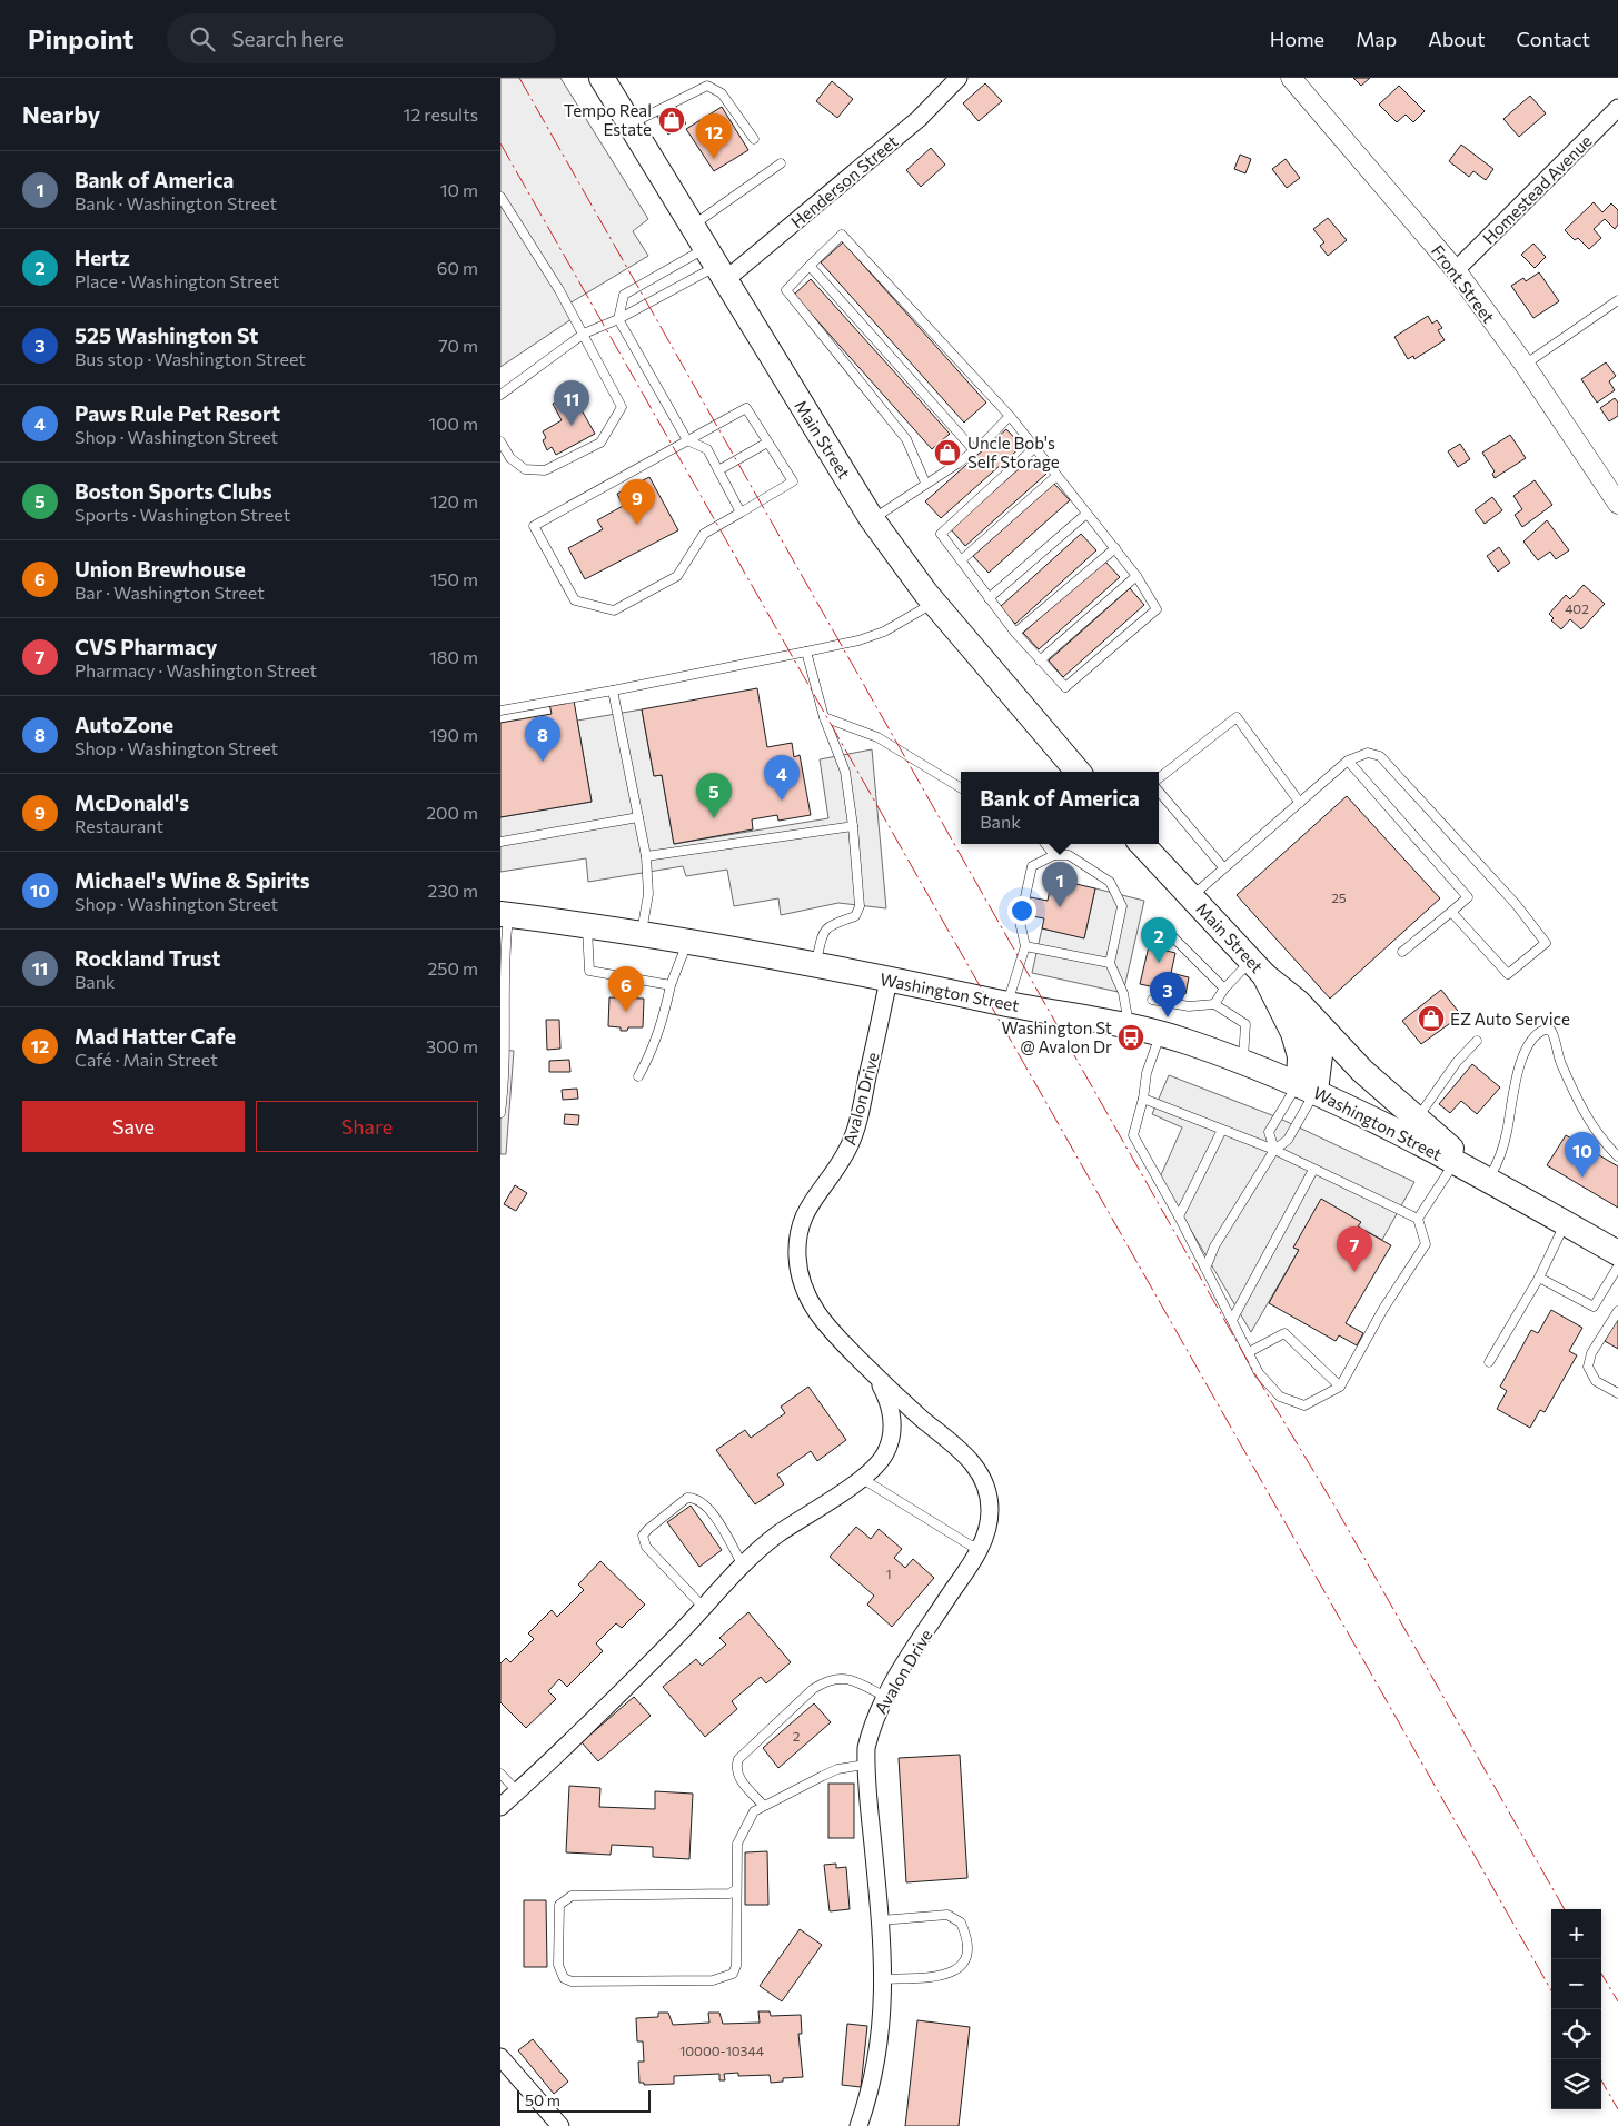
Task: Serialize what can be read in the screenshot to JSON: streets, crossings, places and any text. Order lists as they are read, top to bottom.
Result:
{
  "streets": {
    "main road": ["Main Street", "Washington Street"],
    "street": [
      "Henderson Street",
      "Homestead Avenue",
      "Front Street",
      "Avalon Drive"
    ]
  },
  "crossings": [
    ["Henderson Street", "Main Street"],
    ["Homestead Avenue", "Front Street"],
    ["Main Street", "Washington Street"],
    ["Washington Street", "Avalon Drive"]
  ],
  "places": {
    "shop": ["Tempo Real Estate", "Uncle Bob's Self Storage", "EZ Auto Service"],
    "bus stop": ["Washington St @ Avalon Dr"]
  },
  "house_numbers": [
    "402",
    "25",
    "1",
    "2",
    "10000-10344"
  ],
  "scale_bar": "50 m",
  "page": {
    "header": "Pinpoint",
    "search": "Search here",
    "nav": [
      "Home",
      "Map",
      "About",
      "Contact"
    ],
    "heading": ["Nearby", "12 results"],
    "pins": [
      "12",
      "11",
      "9",
      "8",
      "4",
      "5",
      "1",
      "2",
      "6",
      "3",
      "10",
      "7"
    ],
    "list": [
      {
        "mark": "1",
        "name": "Bank of America",
        "note": "Bank · Washington Street",
        "value": "10 m"
      },
      {
        "mark": "2",
        "name": "Hertz",
        "note": "Place · Washington Street",
        "value": "60 m"
      },
      {
        "mark": "3",
        "name": "525 Washington St",
        "note": "Bus stop · Washington Street",
        "value": "70 m"
      },
      {
        "mark": "4",
        "name": "Paws Rule Pet Resort",
        "note": "Shop · Washington Street",
        "value": "100 m"
      },
      {
        "mark": "5",
        "name": "Boston Sports Clubs",
        "note": "Sports · Washington Street",
        "value": "120 m"
      },
      {
        "mark": "6",
        "name": "Union Brewhouse",
        "note": "Bar · Washington Street",
        "value": "150 m"
      },
      {
        "mark": "7",
        "name": "CVS Pharmacy",
        "note": "Pharmacy · Washington Street",
        "value": "180 m"
      },
      {
        "mark": "8",
        "name": "AutoZone",
        "note": "Shop · Washington Street",
        "value": "190 m"
      },
      {
        "mark": "9",
        "name": "McDonald's",
        "note": "Restaurant",
        "value": "200 m"
      },
      {
        "mark": "10",
        "name": "Michael's Wine & Spirits",
        "note": "Shop · Washington Street",
        "value": "230 m"
      },
      {
        "mark": "11",
        "name": "Rockland Trust",
        "note": "Bank",
        "value": "250 m"
      },
      {
        "mark": "12",
        "name": "Mad Hatter Cafe",
        "note": "Café · Main Street",
        "value": "300 m"
      }
    ],
    "popup": ["Bank of America", "Bank"],
    "buttons": ["Save", "Share"],
    "map_buttons": ["+", "−"],
    "scale": "50 m"
  }
}
